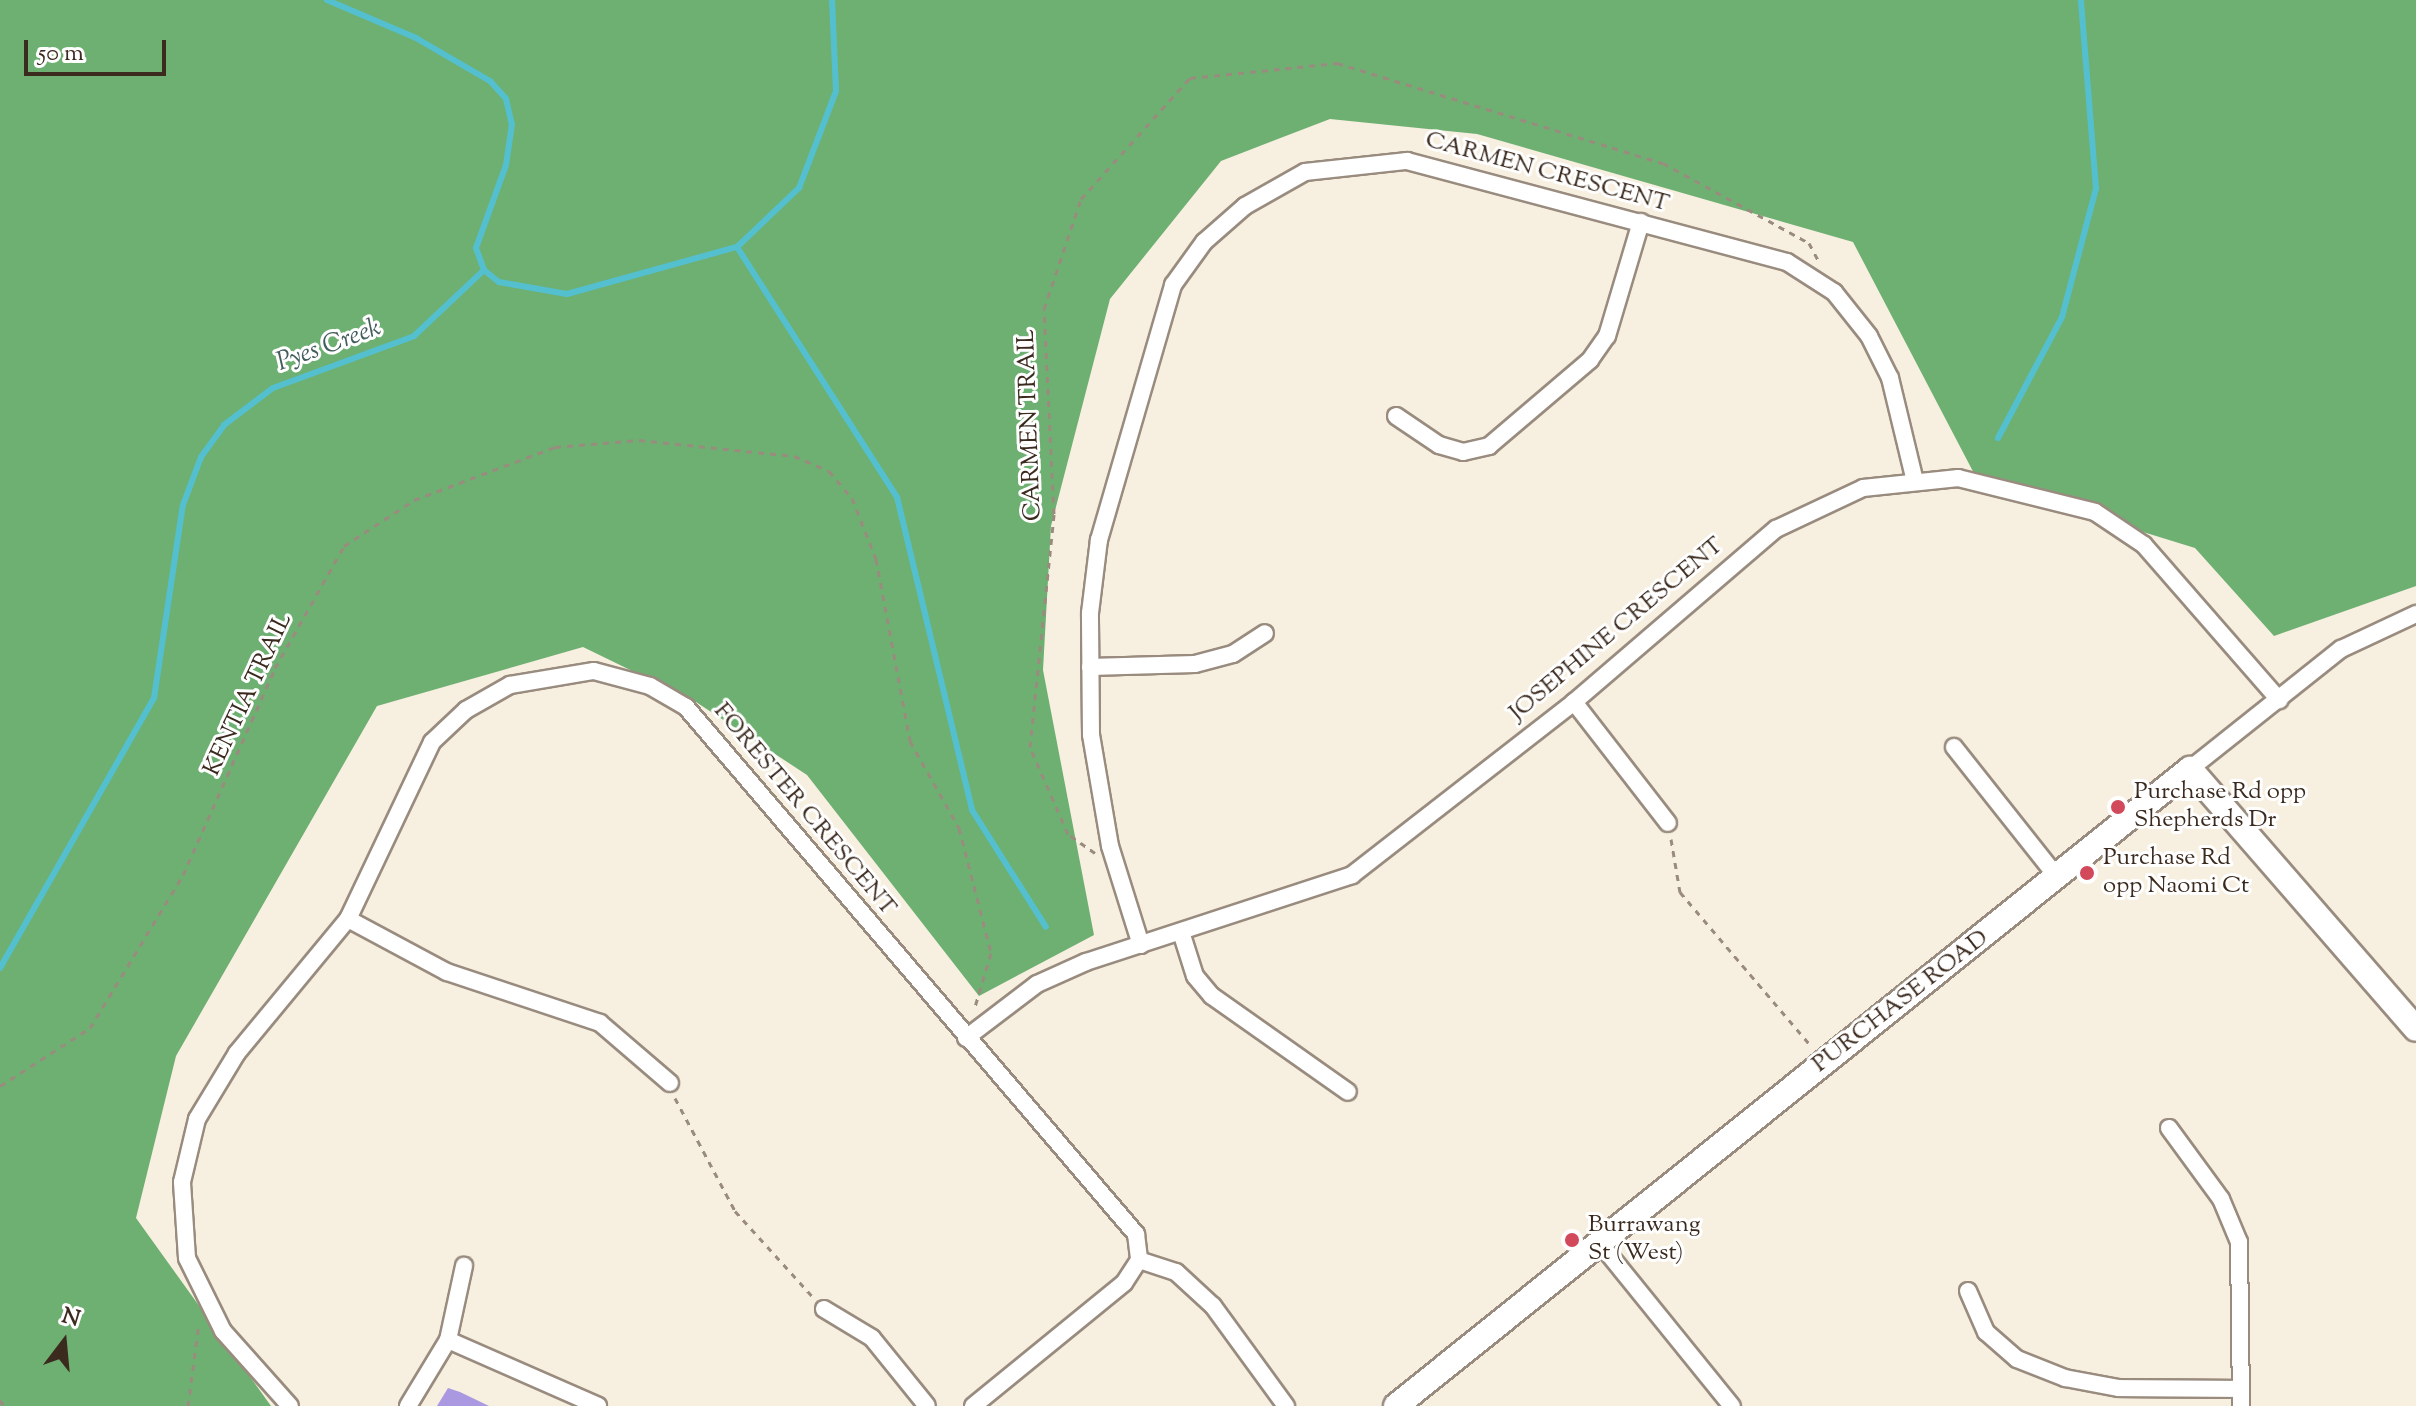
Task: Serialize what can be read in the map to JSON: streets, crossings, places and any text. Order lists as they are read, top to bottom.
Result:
{
  "streets": {
    "main road": ["PURCHASE ROAD"],
    "street": ["CARMEN CRESCENT", "JOSEPHINE CRESCENT", "FORESTER CRESCENT"],
    "path": ["CARMEN TRAIL", "KENTIA TRAIL"]
  },
  "crossings": [
    ["CARMEN CRESCENT", "CARMEN TRAIL"],
    ["CARMEN CRESCENT", "JOSEPHINE CRESCENT"],
    ["JOSEPHINE CRESCENT", "KENTIA TRAIL"],
    ["JOSEPHINE CRESCENT", "FORESTER CRESCENT"],
    ["JOSEPHINE CRESCENT", "PURCHASE ROAD"],
    ["KENTIA TRAIL", "FORESTER CRESCENT"]
  ],
  "water": ["Pyes Creek"],
  "places": ["Purchase Rd opp Shepherds Dr", "Purchase Rd opp Naomi Ct", "Burrawang St (West)"],
  "scale_bar": "50 m",
  "north": "top"
}
